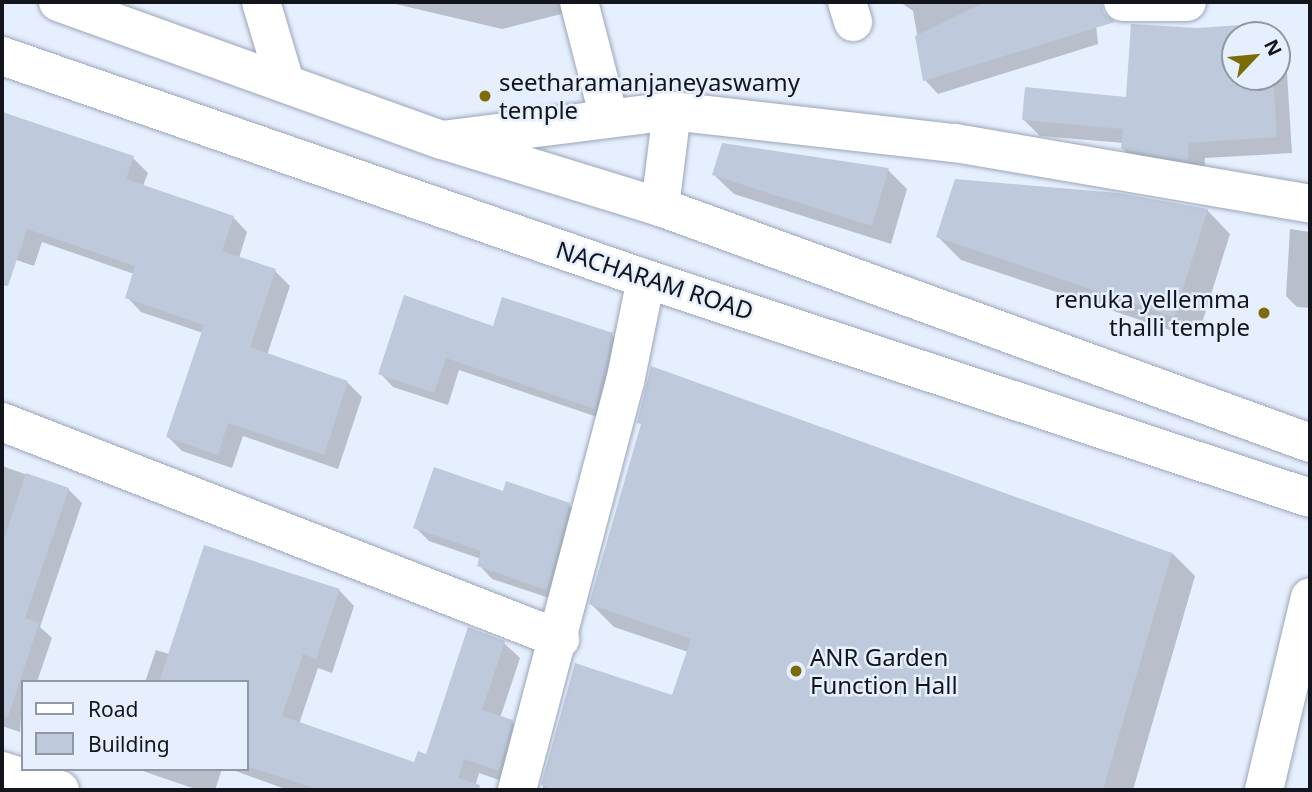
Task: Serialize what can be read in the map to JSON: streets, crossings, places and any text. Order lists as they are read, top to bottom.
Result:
{
  "streets": {
    "main road": ["NACHARAM ROAD"]
  },
  "places": ["seetharamanjaneyaswamy temple", "renuka yellemma thalli temple", "ANR Garden Function Hall"],
  "legend": ["Road", "Building"],
  "north": "top right"
}
